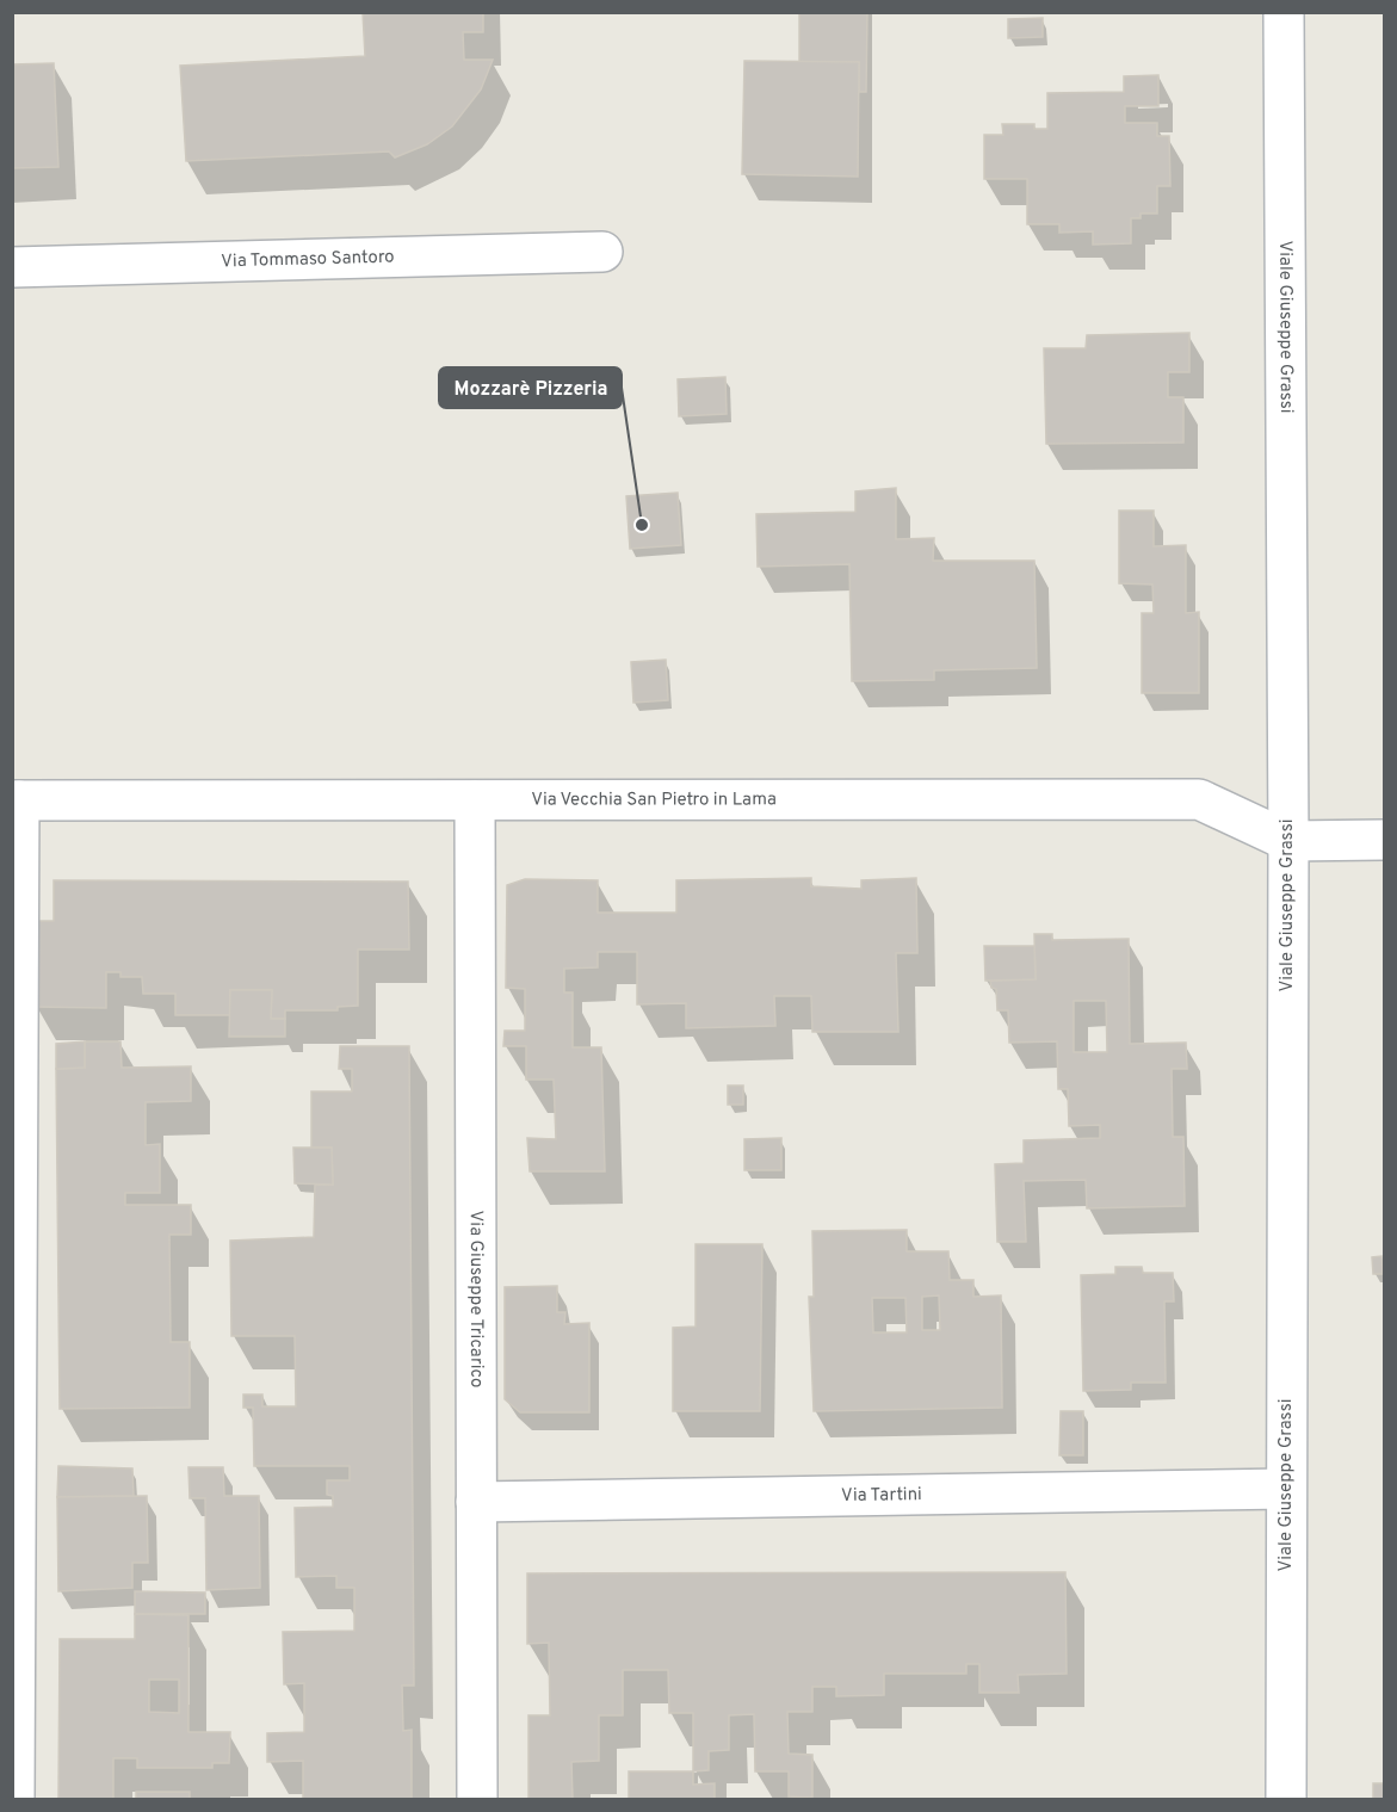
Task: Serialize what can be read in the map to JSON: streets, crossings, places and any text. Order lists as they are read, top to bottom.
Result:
{
  "streets": {
    "street": [
      "Via Tommaso Santoro",
      "Viale Giuseppe Grassi",
      "Via Vecchia San Pietro in Lama",
      "Via Giuseppe Tricarico",
      "Via Tartini"
    ]
  },
  "crossings": [
    ["Viale Giuseppe Grassi", "Via Vecchia San Pietro in Lama"],
    ["Viale Giuseppe Grassi", "Via Tartini"],
    ["Via Vecchia San Pietro in Lama", "Via Giuseppe Tricarico"],
    ["Via Giuseppe Tricarico", "Via Tartini"]
  ],
  "places": ["Mozzarè Pizzeria"]
}
